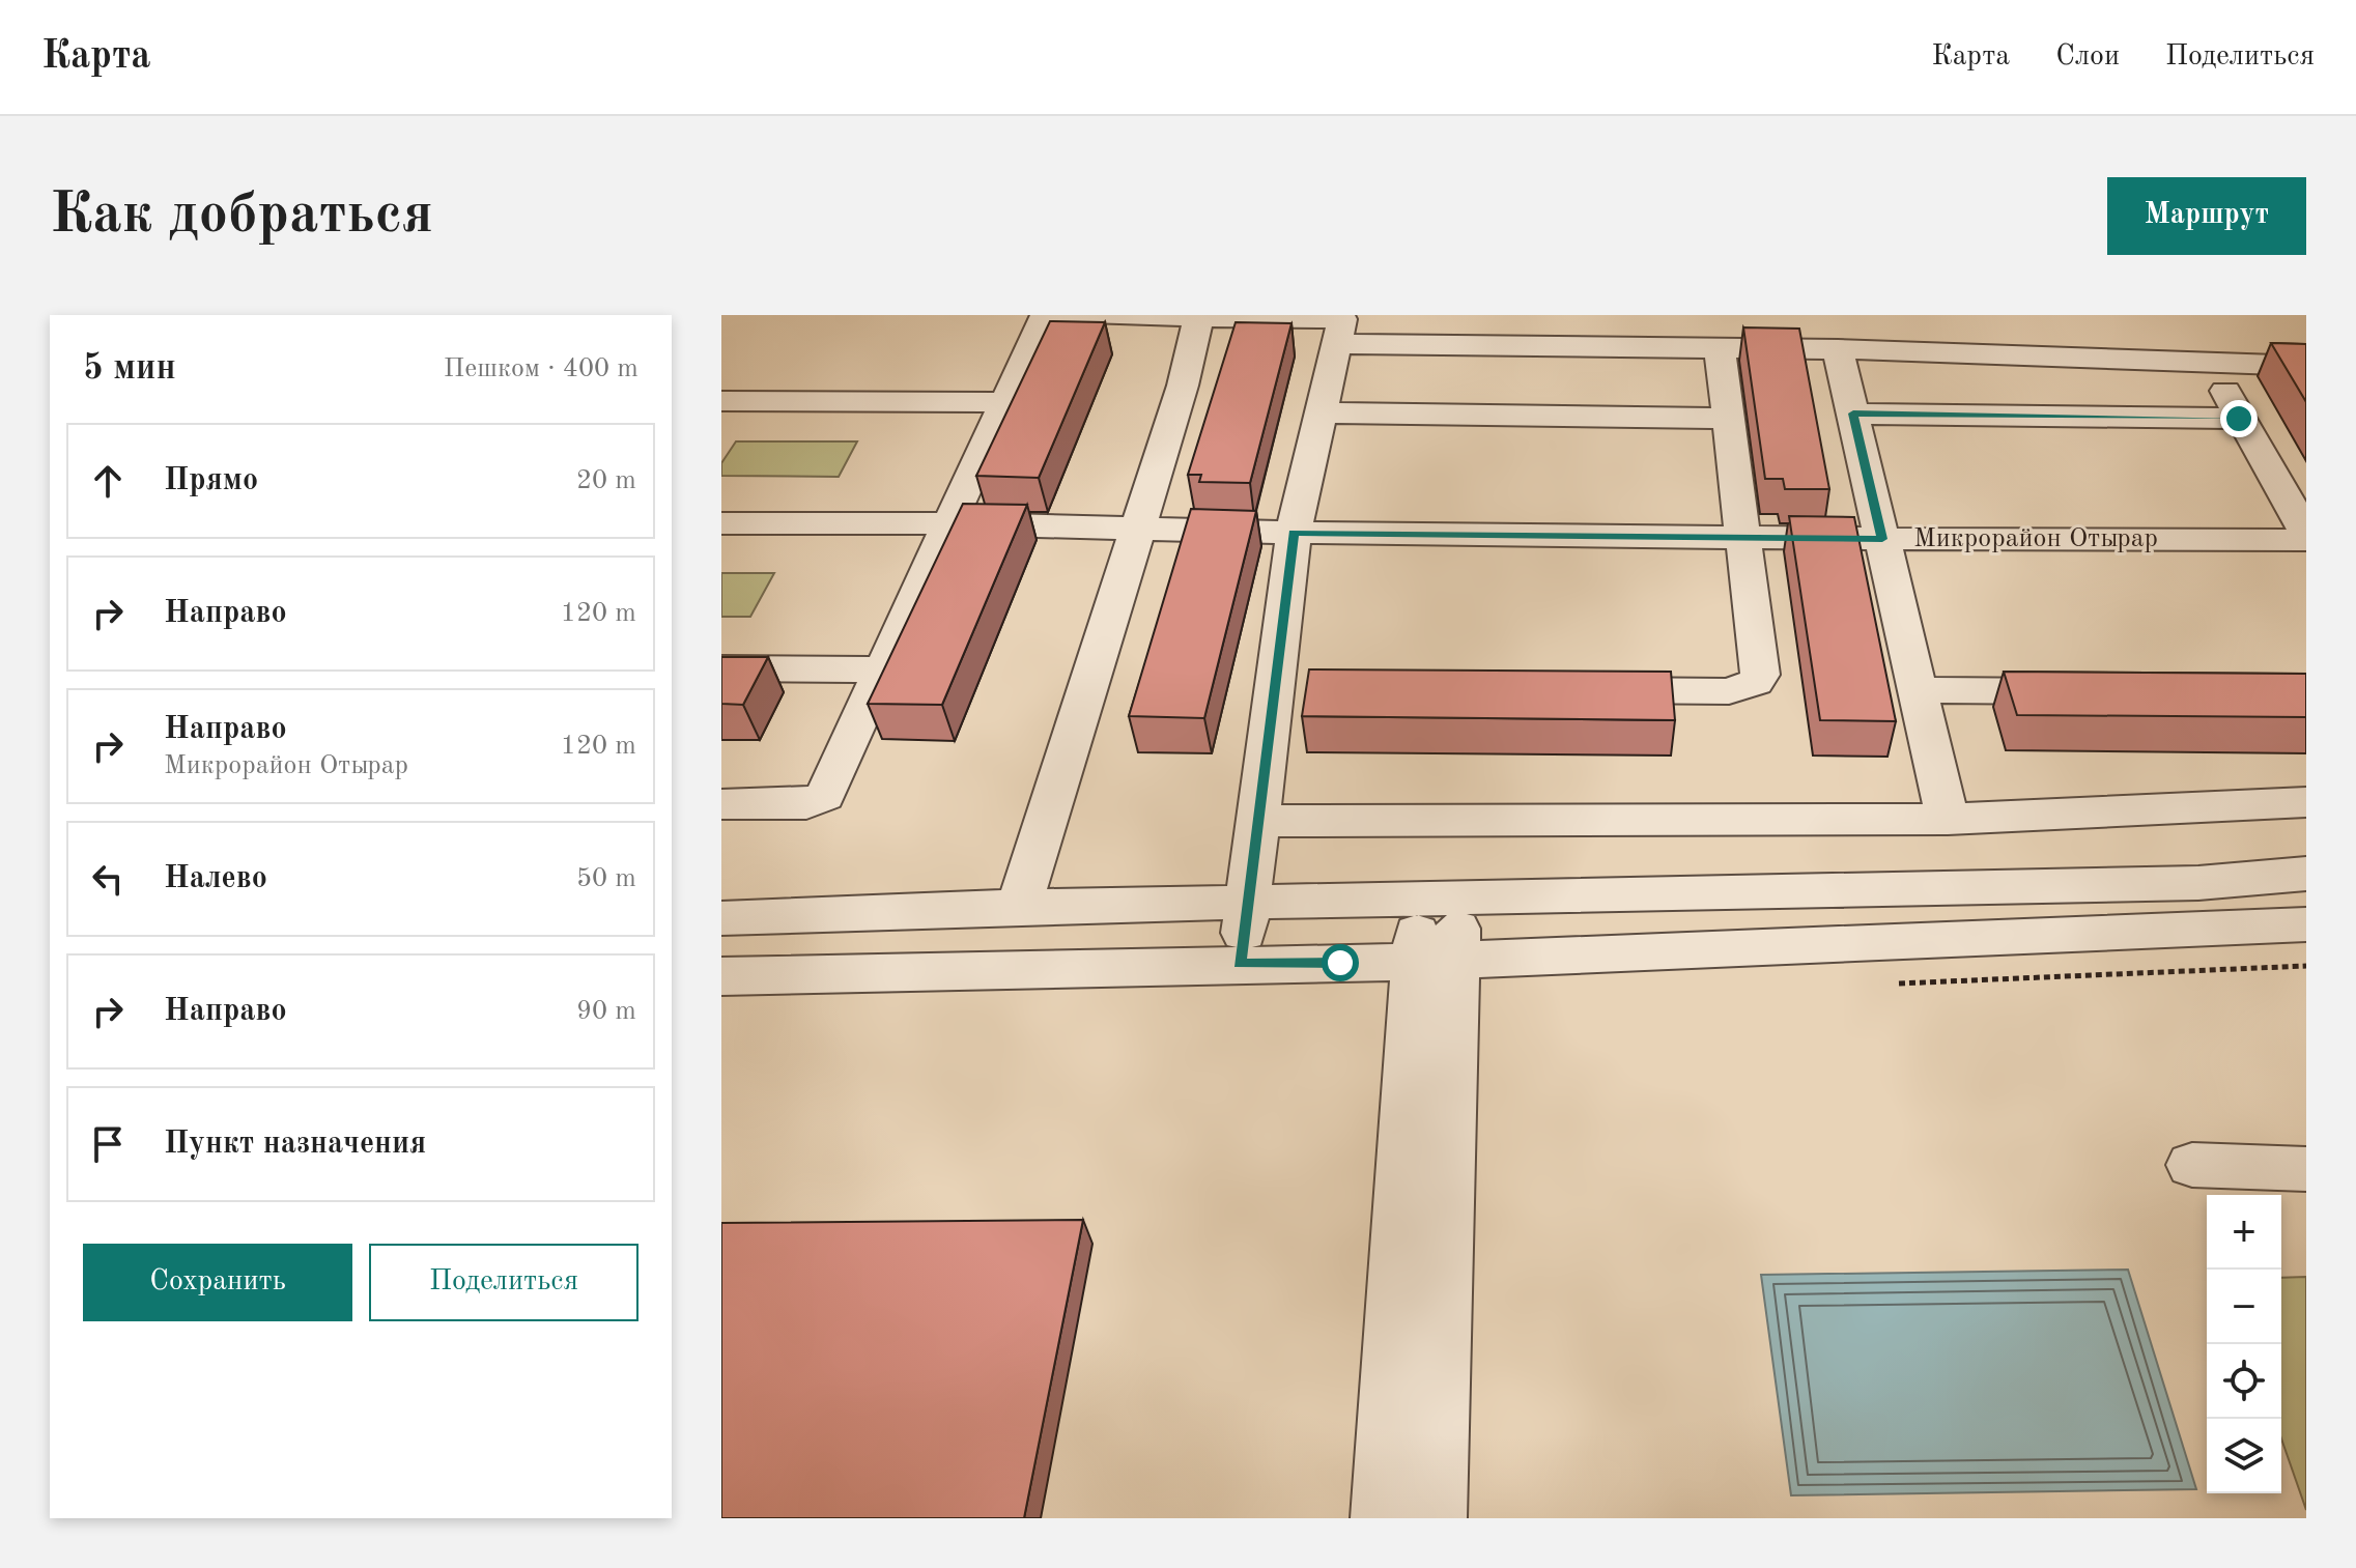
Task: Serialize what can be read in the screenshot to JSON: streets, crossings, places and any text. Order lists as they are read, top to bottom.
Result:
{
  "streets": {
    "street": ["Микрорайон Отырар"]
  },
  "page": {
    "header": "Карта",
    "nav": ["Карта", "Слои", "Поделиться"],
    "buttons": [
      "Маршрут",
      ["Сохранить", "Поделиться"]
    ],
    "title": "Как добраться",
    "heading": ["5 мин", "Пешком · 400 m"],
    "list": [
      ["Прямо", "20 m"],
      ["Направо", "120 m"],
      ["Направо", "Микрорайон Отырар", "120 m"],
      ["Налево", "50 m"],
      ["Направо", "90 m"],
      "Пункт назначения"
    ],
    "map_buttons": ["+", "−"]
  }
}
